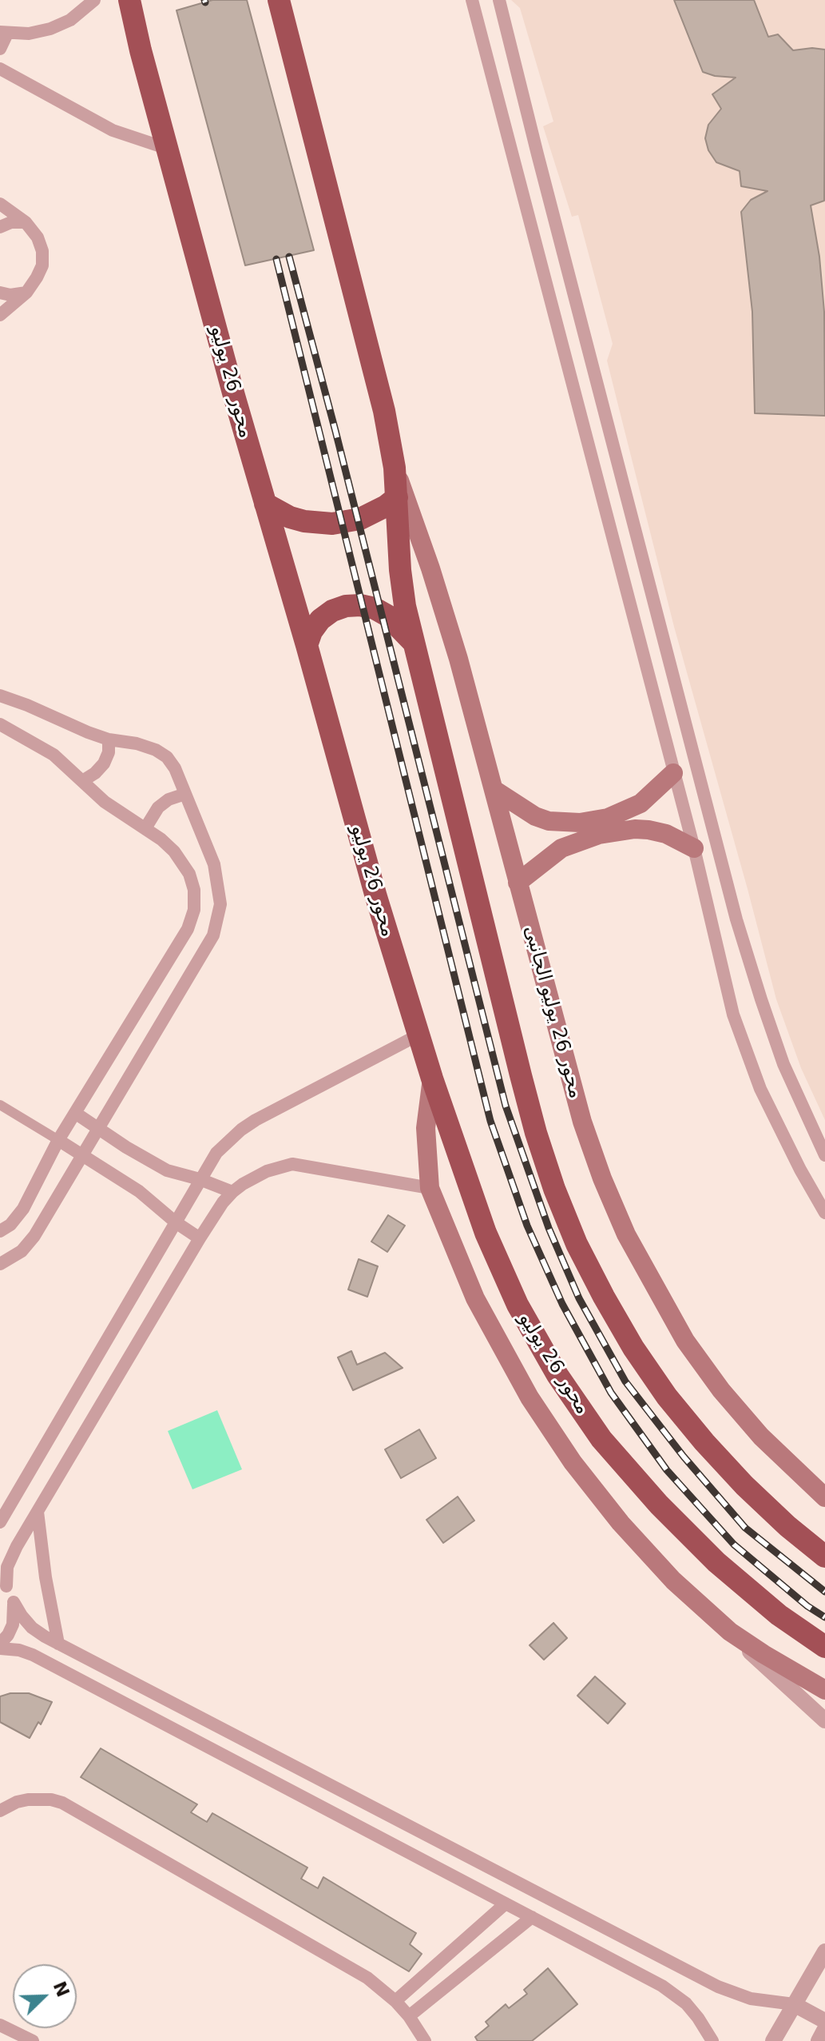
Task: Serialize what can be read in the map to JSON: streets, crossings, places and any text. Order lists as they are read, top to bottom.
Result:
{
  "streets": {
    "highway": ["محور 26 يوليو"],
    "main road": ["محور 26 يوليو الجانبى"]
  },
  "north": "top right"
}
